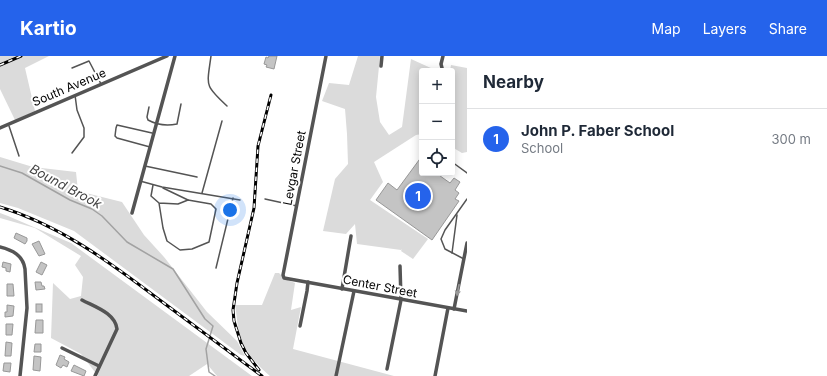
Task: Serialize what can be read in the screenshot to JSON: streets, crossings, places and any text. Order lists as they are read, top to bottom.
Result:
{
  "streets": {
    "street": ["South Avenue", "Levgar Street", "Center Street"]
  },
  "crossings": [
    ["Levgar Street", "Center Street"]
  ],
  "water": ["Bound Brook"],
  "page": {
    "header": "Kartio",
    "nav": ["Map", "Layers", "Share"],
    "heading": "Nearby",
    "map_buttons": ["+", "−"],
    "list": [
      {
        "mark": "1",
        "name": "John P. Faber School",
        "note": "School",
        "value": "300 m"
      }
    ],
    "pins": "1"
  }
}
